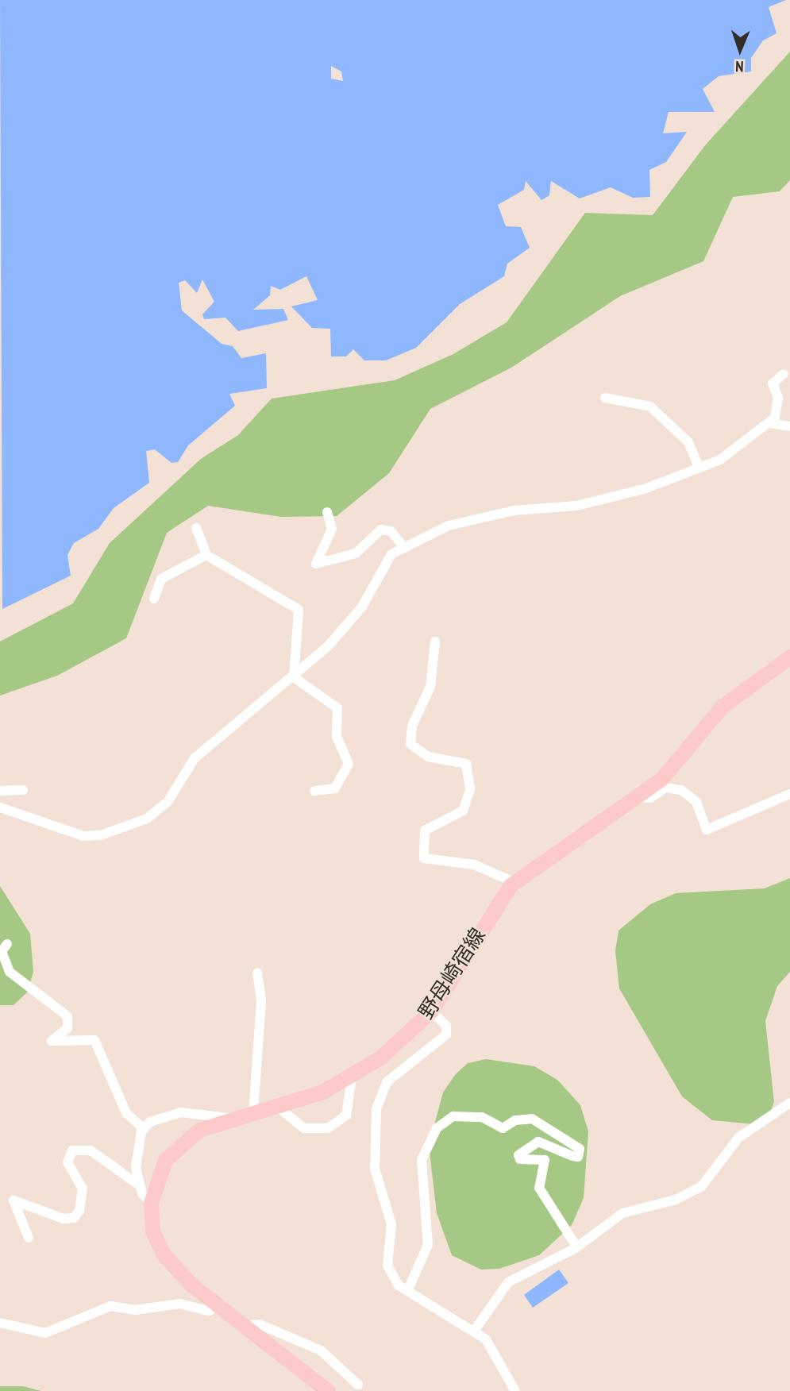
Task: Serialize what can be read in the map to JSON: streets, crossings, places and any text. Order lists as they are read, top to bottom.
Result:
{
  "streets": {
    "main road": ["野母崎宿線"]
  },
  "north": "bottom"
}
